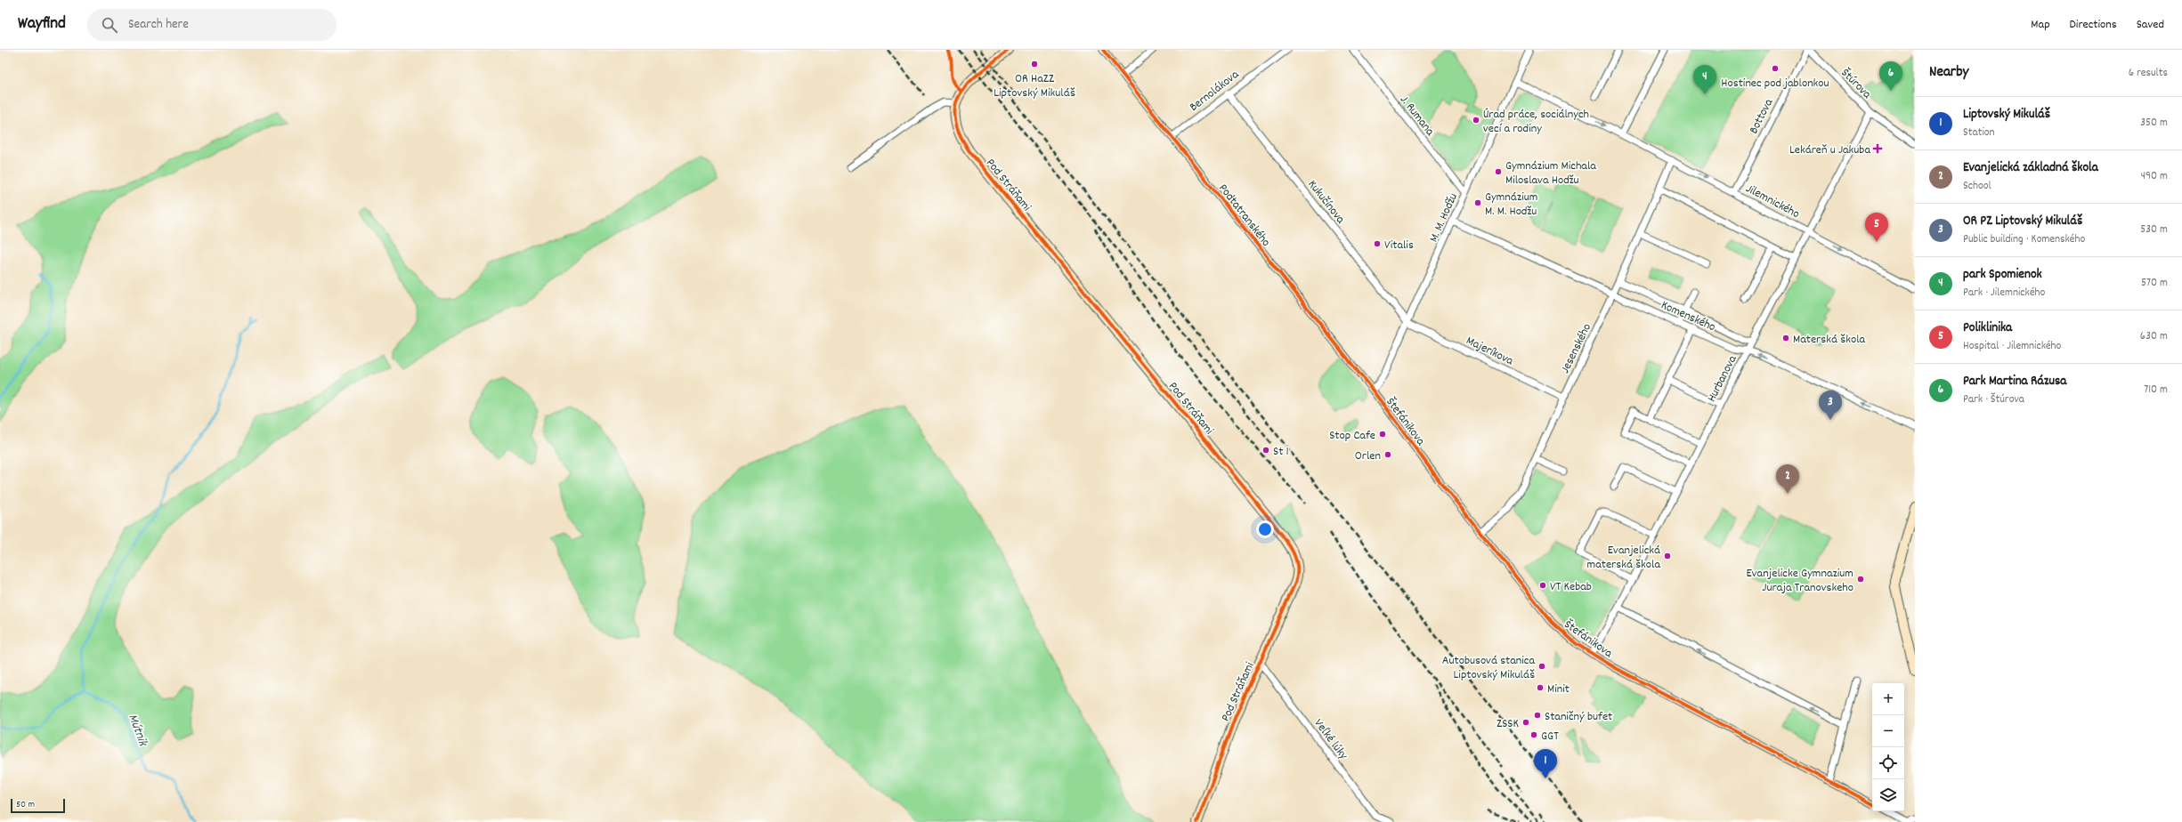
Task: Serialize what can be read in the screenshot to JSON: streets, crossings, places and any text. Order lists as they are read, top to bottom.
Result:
{
  "streets": {
    "street": [
      "Štúrova",
      "Bernolákova",
      "J. Rumana",
      "Bottova",
      "Pod Stráňami",
      "Jilemnického",
      "Kukučínova",
      "Podtatranského",
      "M. M. Hodžu",
      "Komenského",
      "Jesenského",
      "Majeríkova",
      "Hurbanova",
      "Štefánikova",
      "Veľké lúky"
    ]
  },
  "crossings": [
    ["Štúrova", "Bottova"],
    ["Štúrova", "Hurbanova"],
    ["Bernolákova", "Kukučínova"],
    ["Bernolákova", "Podtatranského"],
    ["J. Rumana", "M. M. Hodžu"],
    ["Bottova", "Jilemnického"],
    ["Pod Stráňami", "Veľké lúky"],
    ["Jilemnického", "M. M. Hodžu"],
    ["Jilemnického", "Jesenského"],
    ["Jilemnického", "Hurbanova"],
    ["Kukučínova", "M. M. Hodžu"],
    ["Kukučínova", "Majeríkova"],
    ["Podtatranského", "M. M. Hodžu"],
    ["Podtatranského", "Štefánikova"],
    ["M. M. Hodžu", "Komenského"],
    ["M. M. Hodžu", "Majeríkova"],
    ["M. M. Hodžu", "Štefánikova"],
    ["Komenského", "Jesenského"],
    ["Komenského", "Hurbanova"],
    ["Jesenského", "Majeríkova"],
    ["Jesenského", "Štefánikova"],
    ["Hurbanova", "Štefánikova"]
  ],
  "one_way": ["Jilemnického", "Komenského"],
  "water": ["Mútnik"],
  "places": {
    "other": [
      "OR HaZZ Liptovský Mikuláš",
      "Hostinec pod jablonkou",
      "Úrad práce, sociálnych vecí a rodiny",
      "Gymnázium Michala Miloslava Hodžu",
      "Gymnázium M. M. Hodžu",
      "Vitalis",
      "Materská škola",
      "Stop Cafe",
      "St 1",
      "Orlen",
      "Evanjelická materská škola",
      "Evanjelicke Gymnazium Juraja Tranovskeho",
      "VT Kebab",
      "Autobusová stanica Liptovský Mikuláš",
      "Minit",
      "Staničný bufet",
      "ZSSK",
      "GGT"
    ],
    "health": ["Lekáreň u Jakuba"]
  },
  "scale_bar": "50 m",
  "page": {
    "header": "Wayfind",
    "search": "Search here",
    "nav": ["Map", "Directions", "Saved"],
    "heading": ["Nearby", "6 results"],
    "pins": [
      "6",
      "4",
      "5",
      "3",
      "2",
      "1"
    ],
    "list": [
      {
        "mark": "1",
        "name": "Liptovský Mikuláš",
        "note": "Station",
        "value": "350 m"
      },
      {
        "mark": "2",
        "name": "Evanjelická základná škola",
        "note": "School",
        "value": "490 m"
      },
      {
        "mark": "3",
        "name": "OR PZ Liptovský Mikuláš",
        "note": "Public building · Komenského",
        "value": "530 m"
      },
      {
        "mark": "4",
        "name": "park Spomienok",
        "note": "Park · Jilemnického",
        "value": "570 m"
      },
      {
        "mark": "5",
        "name": "Poliklinika",
        "note": "Hospital · Jilemnického",
        "value": "630 m"
      },
      {
        "mark": "6",
        "name": "Park Martina Rázusa",
        "note": "Park · Štúrova",
        "value": "710 m"
      }
    ],
    "map_buttons": ["+", "−"],
    "scale": "50 m"
  }
}
